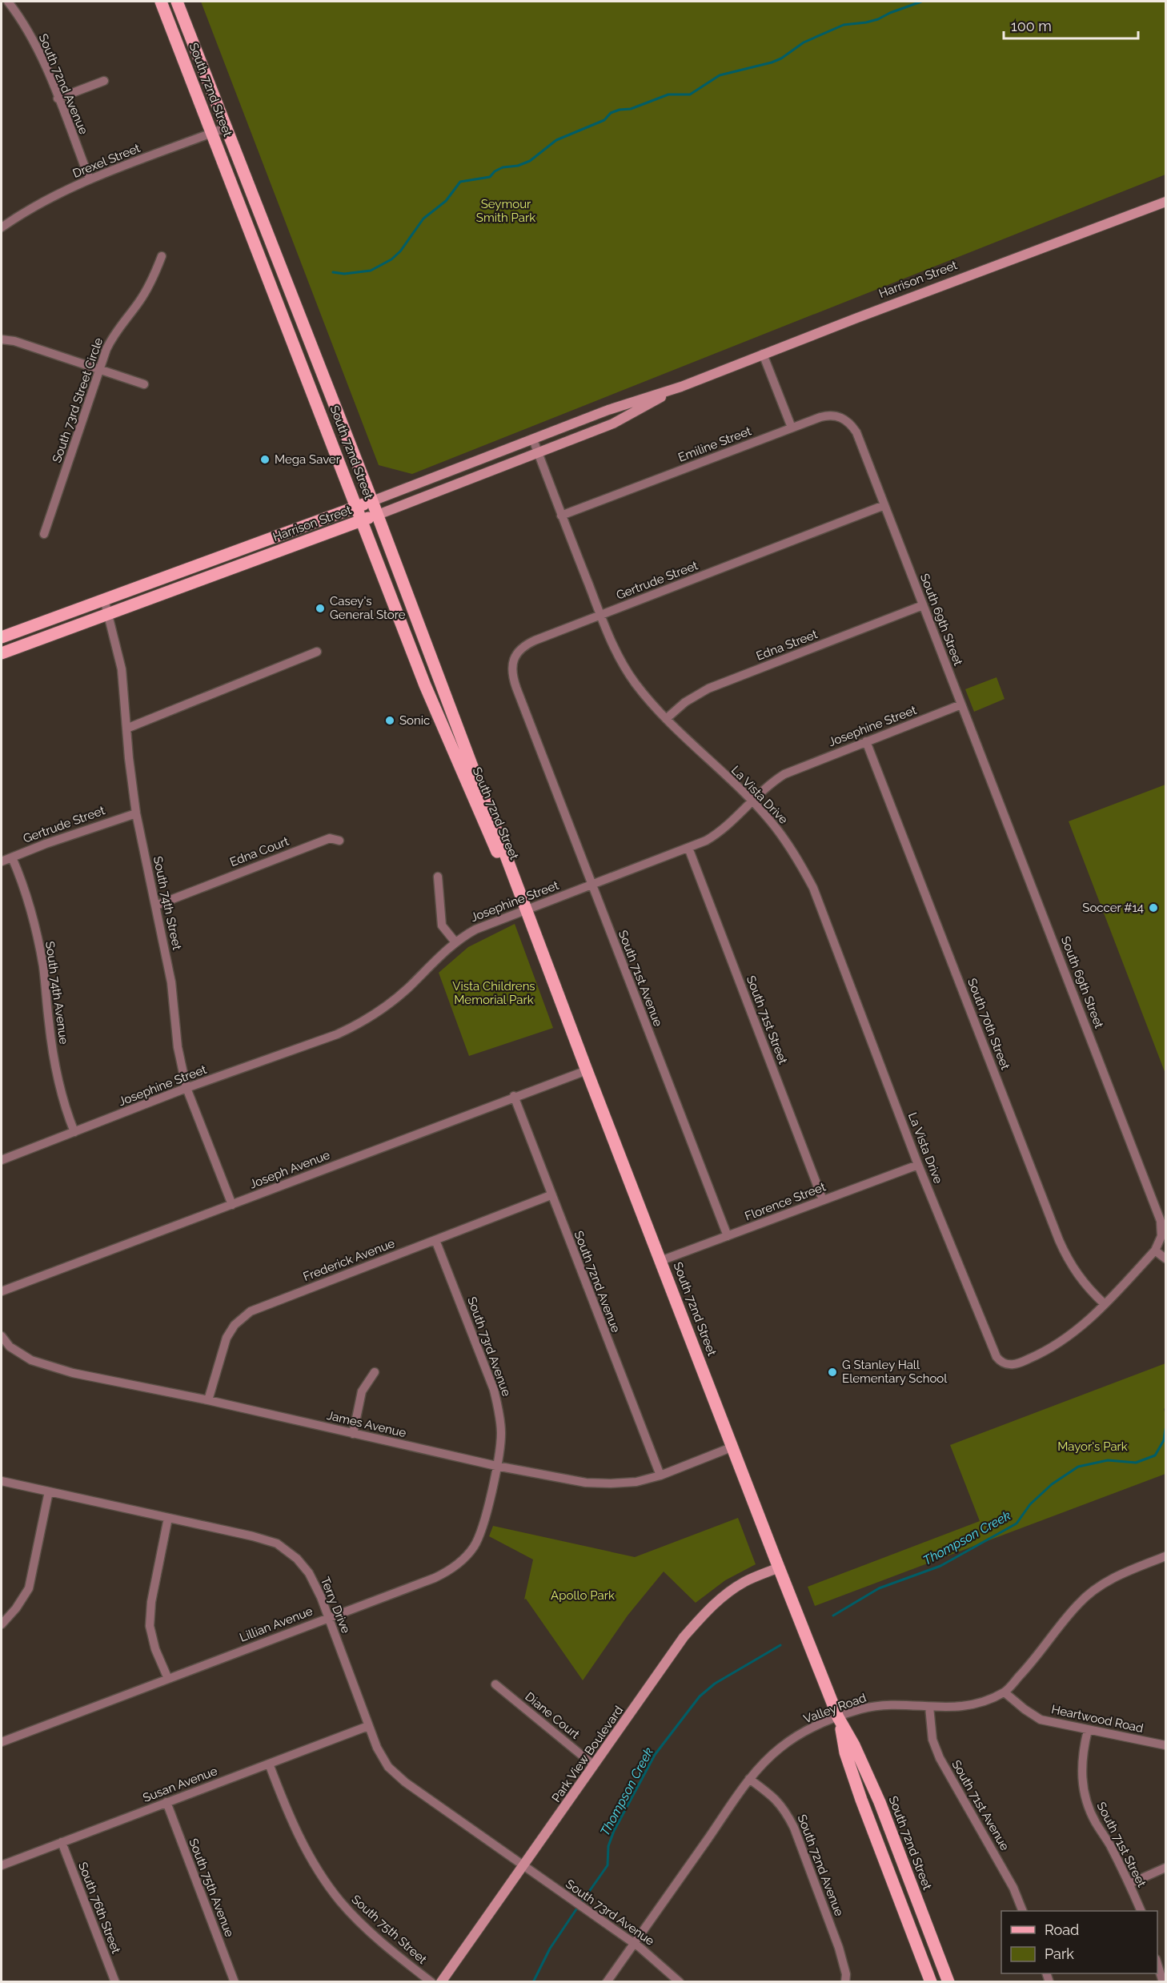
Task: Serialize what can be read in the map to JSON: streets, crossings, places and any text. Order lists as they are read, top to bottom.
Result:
{
  "streets": {
    "main road": ["South 72nd Street", "Harrison Street", "Park View Boulevard"],
    "street": [
      "South 72nd Avenue",
      "Drexel Street",
      "South 73rd Street Circle",
      "Emiline Street",
      "Gertrude Street",
      "South 69th Street",
      "Edna Street",
      "Josephine Street",
      "La Vista Drive",
      "Edna Court",
      "South 74th Street",
      "South 71st Avenue",
      "South 74th Avenue",
      "South 71st Street",
      "South 70th Street",
      "Joseph Avenue",
      "Florence Street",
      "Frederick Avenue",
      "South 73rd Avenue",
      "James Avenue",
      "Terry Drive",
      "Lillian Avenue",
      "Valley Road",
      "Diane Court",
      "Heartwood Road",
      "Susan Avenue",
      "South 75th Avenue",
      "South 76th Street",
      "South 75th Street"
    ]
  },
  "crossings": [
    ["South 72nd Avenue", "Drexel Street"],
    ["South 72nd Avenue", "Joseph Avenue"],
    ["South 72nd Avenue", "Frederick Avenue"],
    ["South 72nd Avenue", "James Avenue"],
    ["South 72nd Avenue", "Valley Road"],
    ["South 72nd Street", "Drexel Street"],
    ["South 72nd Street", "Harrison Street"],
    ["South 72nd Street", "Josephine Street"],
    ["South 72nd Street", "Joseph Avenue"],
    ["South 72nd Street", "Florence Street"],
    ["South 72nd Street", "James Avenue"],
    ["South 72nd Street", "Valley Road"],
    ["South 72nd Street", "Park View Boulevard"],
    ["Harrison Street", "La Vista Drive"],
    ["Harrison Street", "South 74th Street"],
    ["Emiline Street", "South 69th Street"],
    ["Emiline Street", "La Vista Drive"],
    ["Gertrude Street", "South 69th Street"],
    ["Gertrude Street", "La Vista Drive"],
    ["Gertrude Street", "South 74th Street"],
    ["Gertrude Street", "South 71st Avenue"],
    ["Gertrude Street", "South 74th Avenue"],
    ["South 69th Street", "Edna Street"],
    ["South 69th Street", "Josephine Street"],
    ["South 69th Street", "La Vista Drive"],
    ["South 69th Street", "South 70th Street"],
    ["Edna Street", "La Vista Drive"],
    ["Josephine Street", "La Vista Drive"],
    ["Josephine Street", "South 74th Street"],
    ["Josephine Street", "South 71st Avenue"],
    ["Josephine Street", "South 74th Avenue"],
    ["Josephine Street", "South 71st Street"],
    ["Josephine Street", "South 70th Street"],
    ["La Vista Drive", "Florence Street"],
    ["Edna Court", "South 74th Street"],
    ["South 74th Street", "Joseph Avenue"],
    ["South 71st Avenue", "Florence Street"],
    ["South 71st Avenue", "Valley Road"],
    ["South 71st Street", "Florence Street"],
    ["South 71st Street", "Heartwood Road"],
    ["Frederick Avenue", "South 73rd Avenue"],
    ["Frederick Avenue", "James Avenue"],
    ["South 73rd Avenue", "James Avenue"],
    ["South 73rd Avenue", "Terry Drive"],
    ["South 73rd Avenue", "Lillian Avenue"],
    ["South 73rd Avenue", "Valley Road"],
    ["South 73rd Avenue", "Park View Boulevard"],
    ["James Avenue", "Lillian Avenue"],
    ["Terry Drive", "Lillian Avenue"],
    ["Terry Drive", "Park View Boulevard"],
    ["Terry Drive", "Susan Avenue"],
    ["Valley Road", "Heartwood Road"],
    ["Diane Court", "Park View Boulevard"],
    ["Susan Avenue", "South 75th Avenue"],
    ["Susan Avenue", "South 76th Street"],
    ["Susan Avenue", "South 75th Street"]
  ],
  "water": ["Thompson Creek"],
  "parks": [
    "Seymour Smith Park",
    "Vista Childrens Memorial Park",
    "Mayor's Park",
    "Apollo Park"
  ],
  "places": [
    "Mega Saver",
    "Casey's General Store",
    "Sonic",
    "Soccer #14",
    "G Stanley Hall Elementary School"
  ],
  "legend": ["Road", "Park"],
  "scale_bar": "100 m"
}
